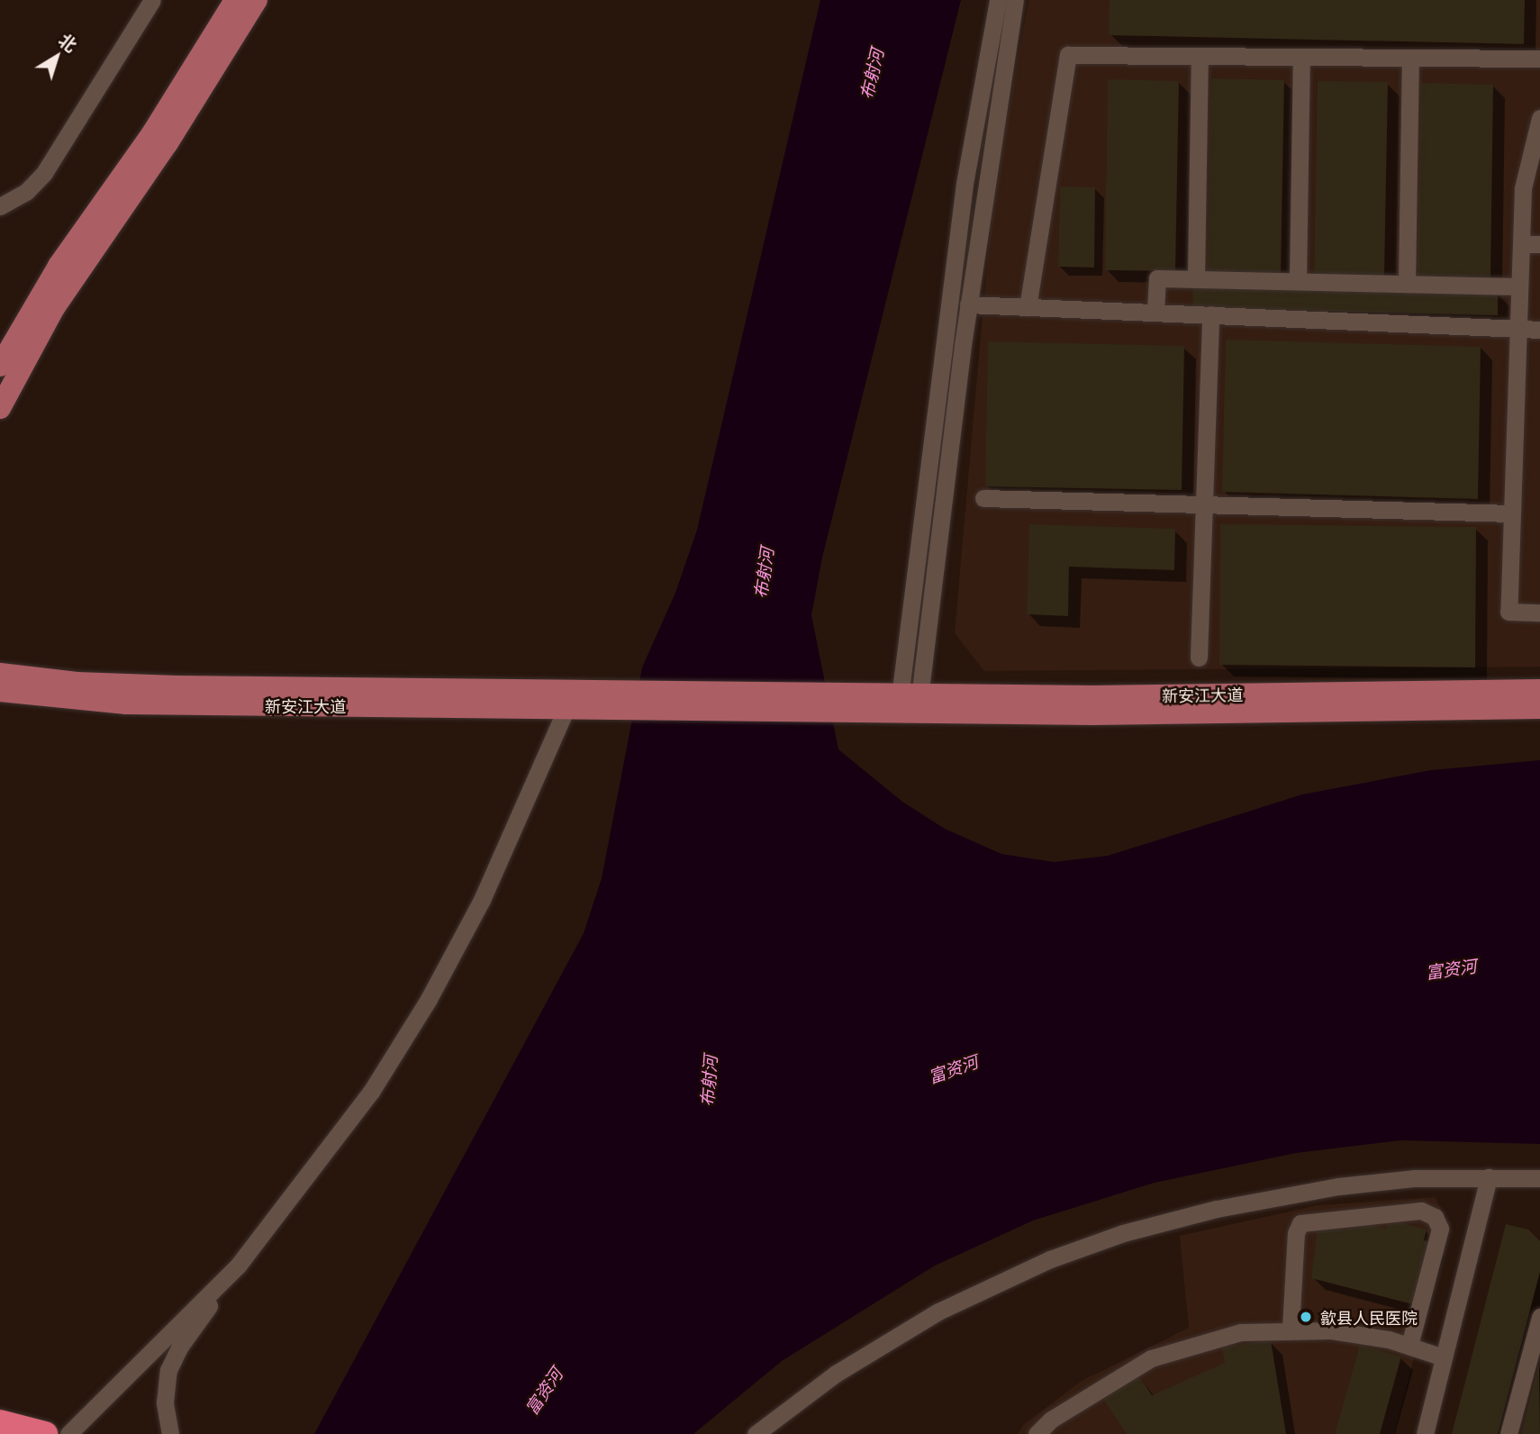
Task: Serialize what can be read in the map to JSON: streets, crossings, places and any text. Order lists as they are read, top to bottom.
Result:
{
  "streets": {
    "main road": ["新安江大道"]
  },
  "water": ["布射河", "富资河"],
  "places": ["歙县人民医院"],
  "north": "top right"
}
